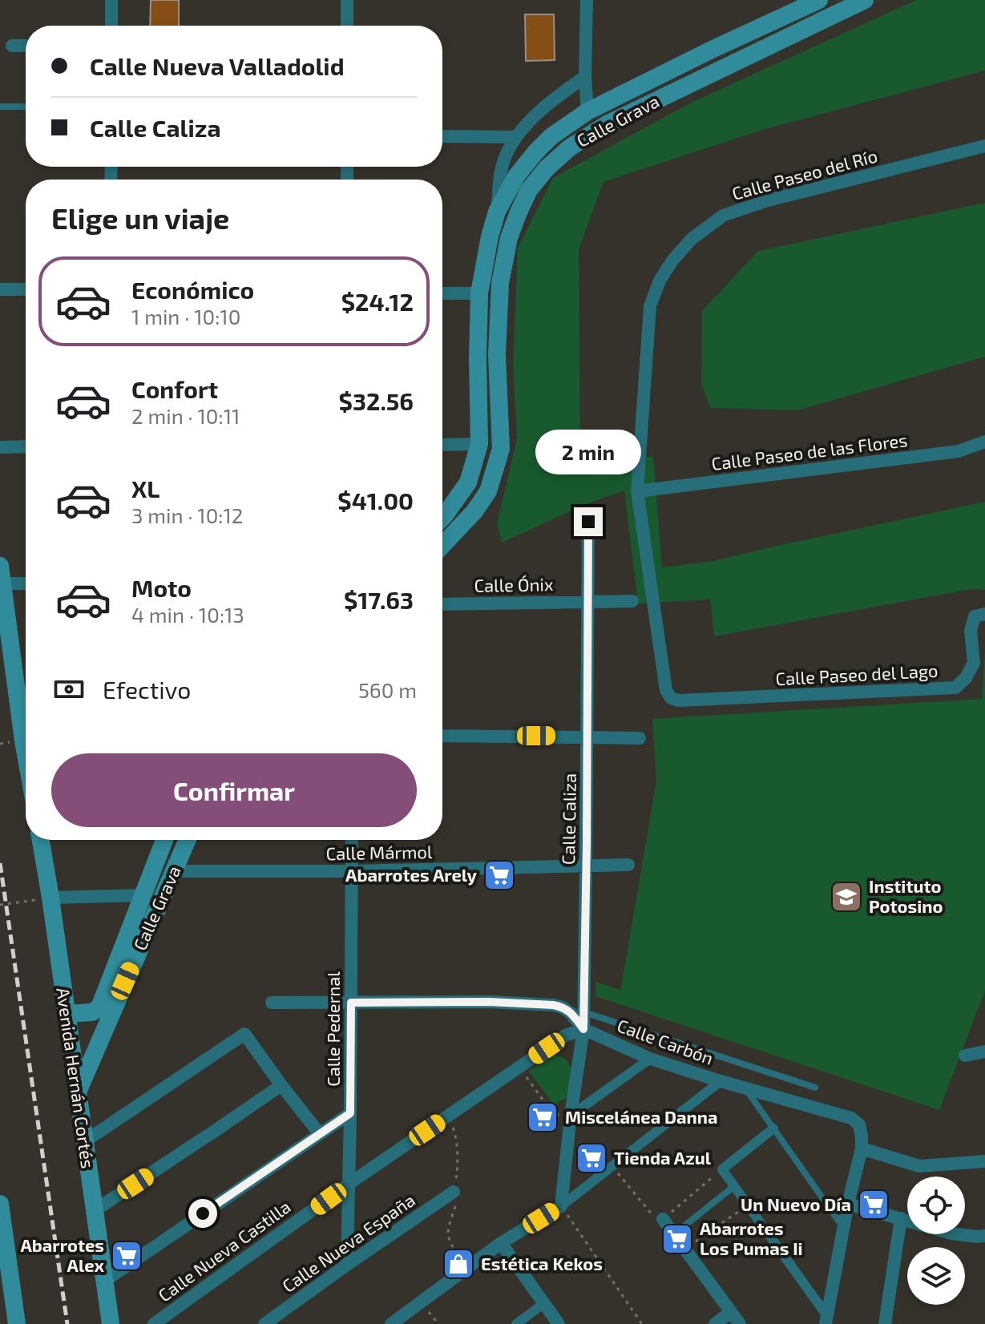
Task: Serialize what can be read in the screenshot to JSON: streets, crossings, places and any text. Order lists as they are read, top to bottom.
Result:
{
  "streets": {
    "main road": ["Calle Grava", "Avenida Hernán Cortés"],
    "street": [
      "Calle Paseo del Río",
      "Calle Paseo de las Flores",
      "Calle Ónix",
      "Calle Paseo del Lago",
      "Calle Caliza",
      "Calle Mármol",
      "Calle Pedernal",
      "Calle Carbón",
      "Calle Nueva España",
      "Calle Nueva Castilla"
    ]
  },
  "crossings": [
    ["Calle Grava", "Calle Mármol"],
    ["Calle Grava", "Avenida Hernán Cortés"],
    ["Calle Paseo del Río", "Calle Paseo de las Flores"],
    ["Calle Paseo del Río", "Calle Paseo del Lago"],
    ["Calle Ónix", "Calle Caliza"],
    ["Calle Caliza", "Calle Mármol"],
    ["Calle Caliza", "Calle Carbón"],
    ["Calle Caliza", "Calle Nueva Castilla"],
    ["Calle Mármol", "Calle Pedernal"],
    ["Calle Pedernal", "Calle Carbón"],
    ["Calle Pedernal", "Calle Nueva España"],
    ["Calle Pedernal", "Calle Nueva Castilla"],
    ["Calle Carbón", "Calle Nueva Castilla"]
  ],
  "places": {
    "supermarket": [
      "Abarrotes Arely",
      "Miscelánea Danna",
      "Tienda Azul",
      "Un Nuevo Día",
      "Abarrotes Los Pumas Ii",
      "Abarrotes Alex"
    ],
    "school or university": ["Instituto Potosino"],
    "shop": ["Estética Kekos"]
  },
  "page": {
    "banner": ["Calle Nueva Valladolid", "Calle Caliza"],
    "heading": "Elige un viaje",
    "list": [
      {
        "name": "Económico",
        "note": "1 min · 10:10",
        "value": "$24.12"
      },
      {
        "name": "Confort",
        "note": "2 min · 10:11",
        "value": "$32.56"
      },
      {
        "name": "XL",
        "note": "3 min · 10:12",
        "value": "$41.00"
      },
      {
        "name": "Moto",
        "note": "4 min · 10:13",
        "value": "$17.63"
      }
    ],
    "bubble": "2 min",
    "pay": ["Efectivo", "560 m"],
    "buttons": "Confirmar"
  }
}
